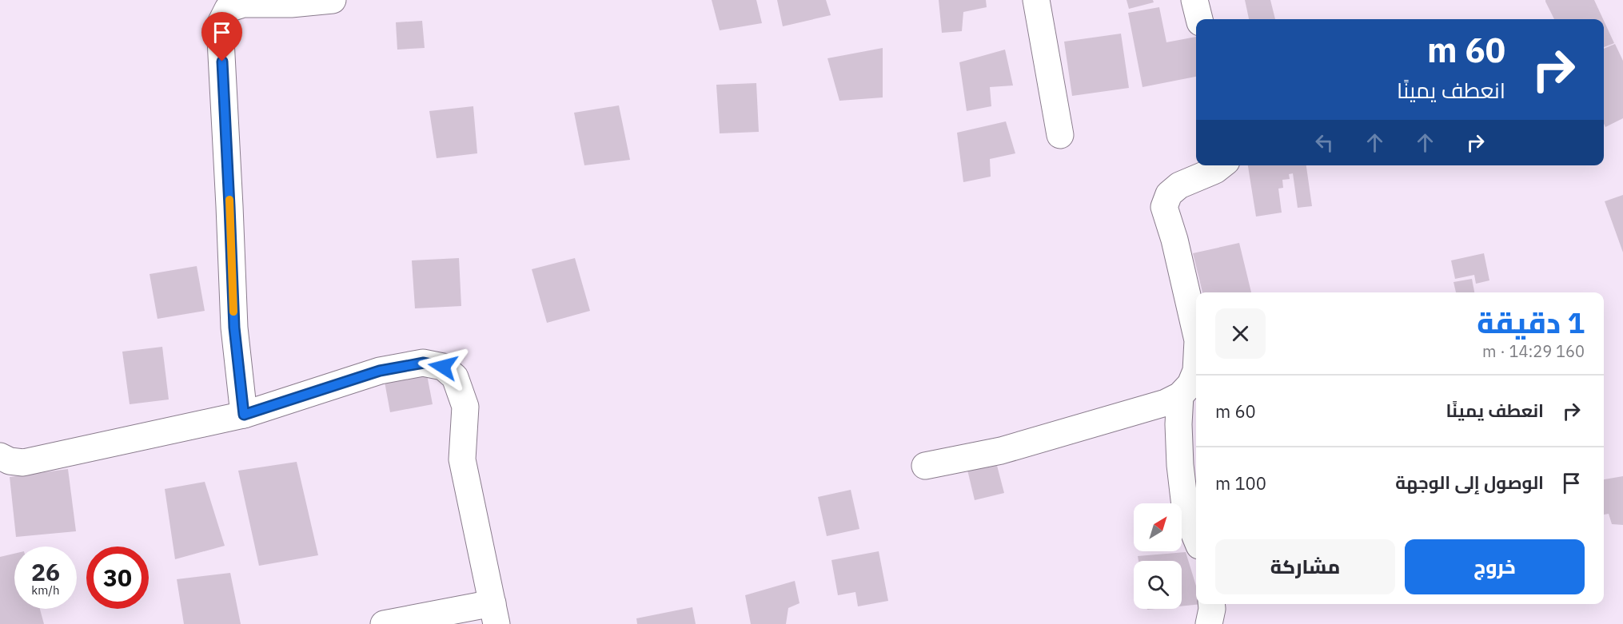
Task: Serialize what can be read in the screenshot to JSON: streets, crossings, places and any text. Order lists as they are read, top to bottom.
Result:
{
  "north": "top right",
  "page": {
    "turn": ["60 m", "انعطف يمينًا"],
    "heading": ["1 دقيقة", "160 m · 14:29"],
    "list": [
      {
        "name": "انعطف يمينًا",
        "value": "60 m"
      },
      {
        "name": "الوصول إلى الوجهة",
        "value": "100 m"
      }
    ],
    "buttons": ["خروج", "مشاركة"],
    "speed": "26 km/h",
    "limit": "30"
  }
}
